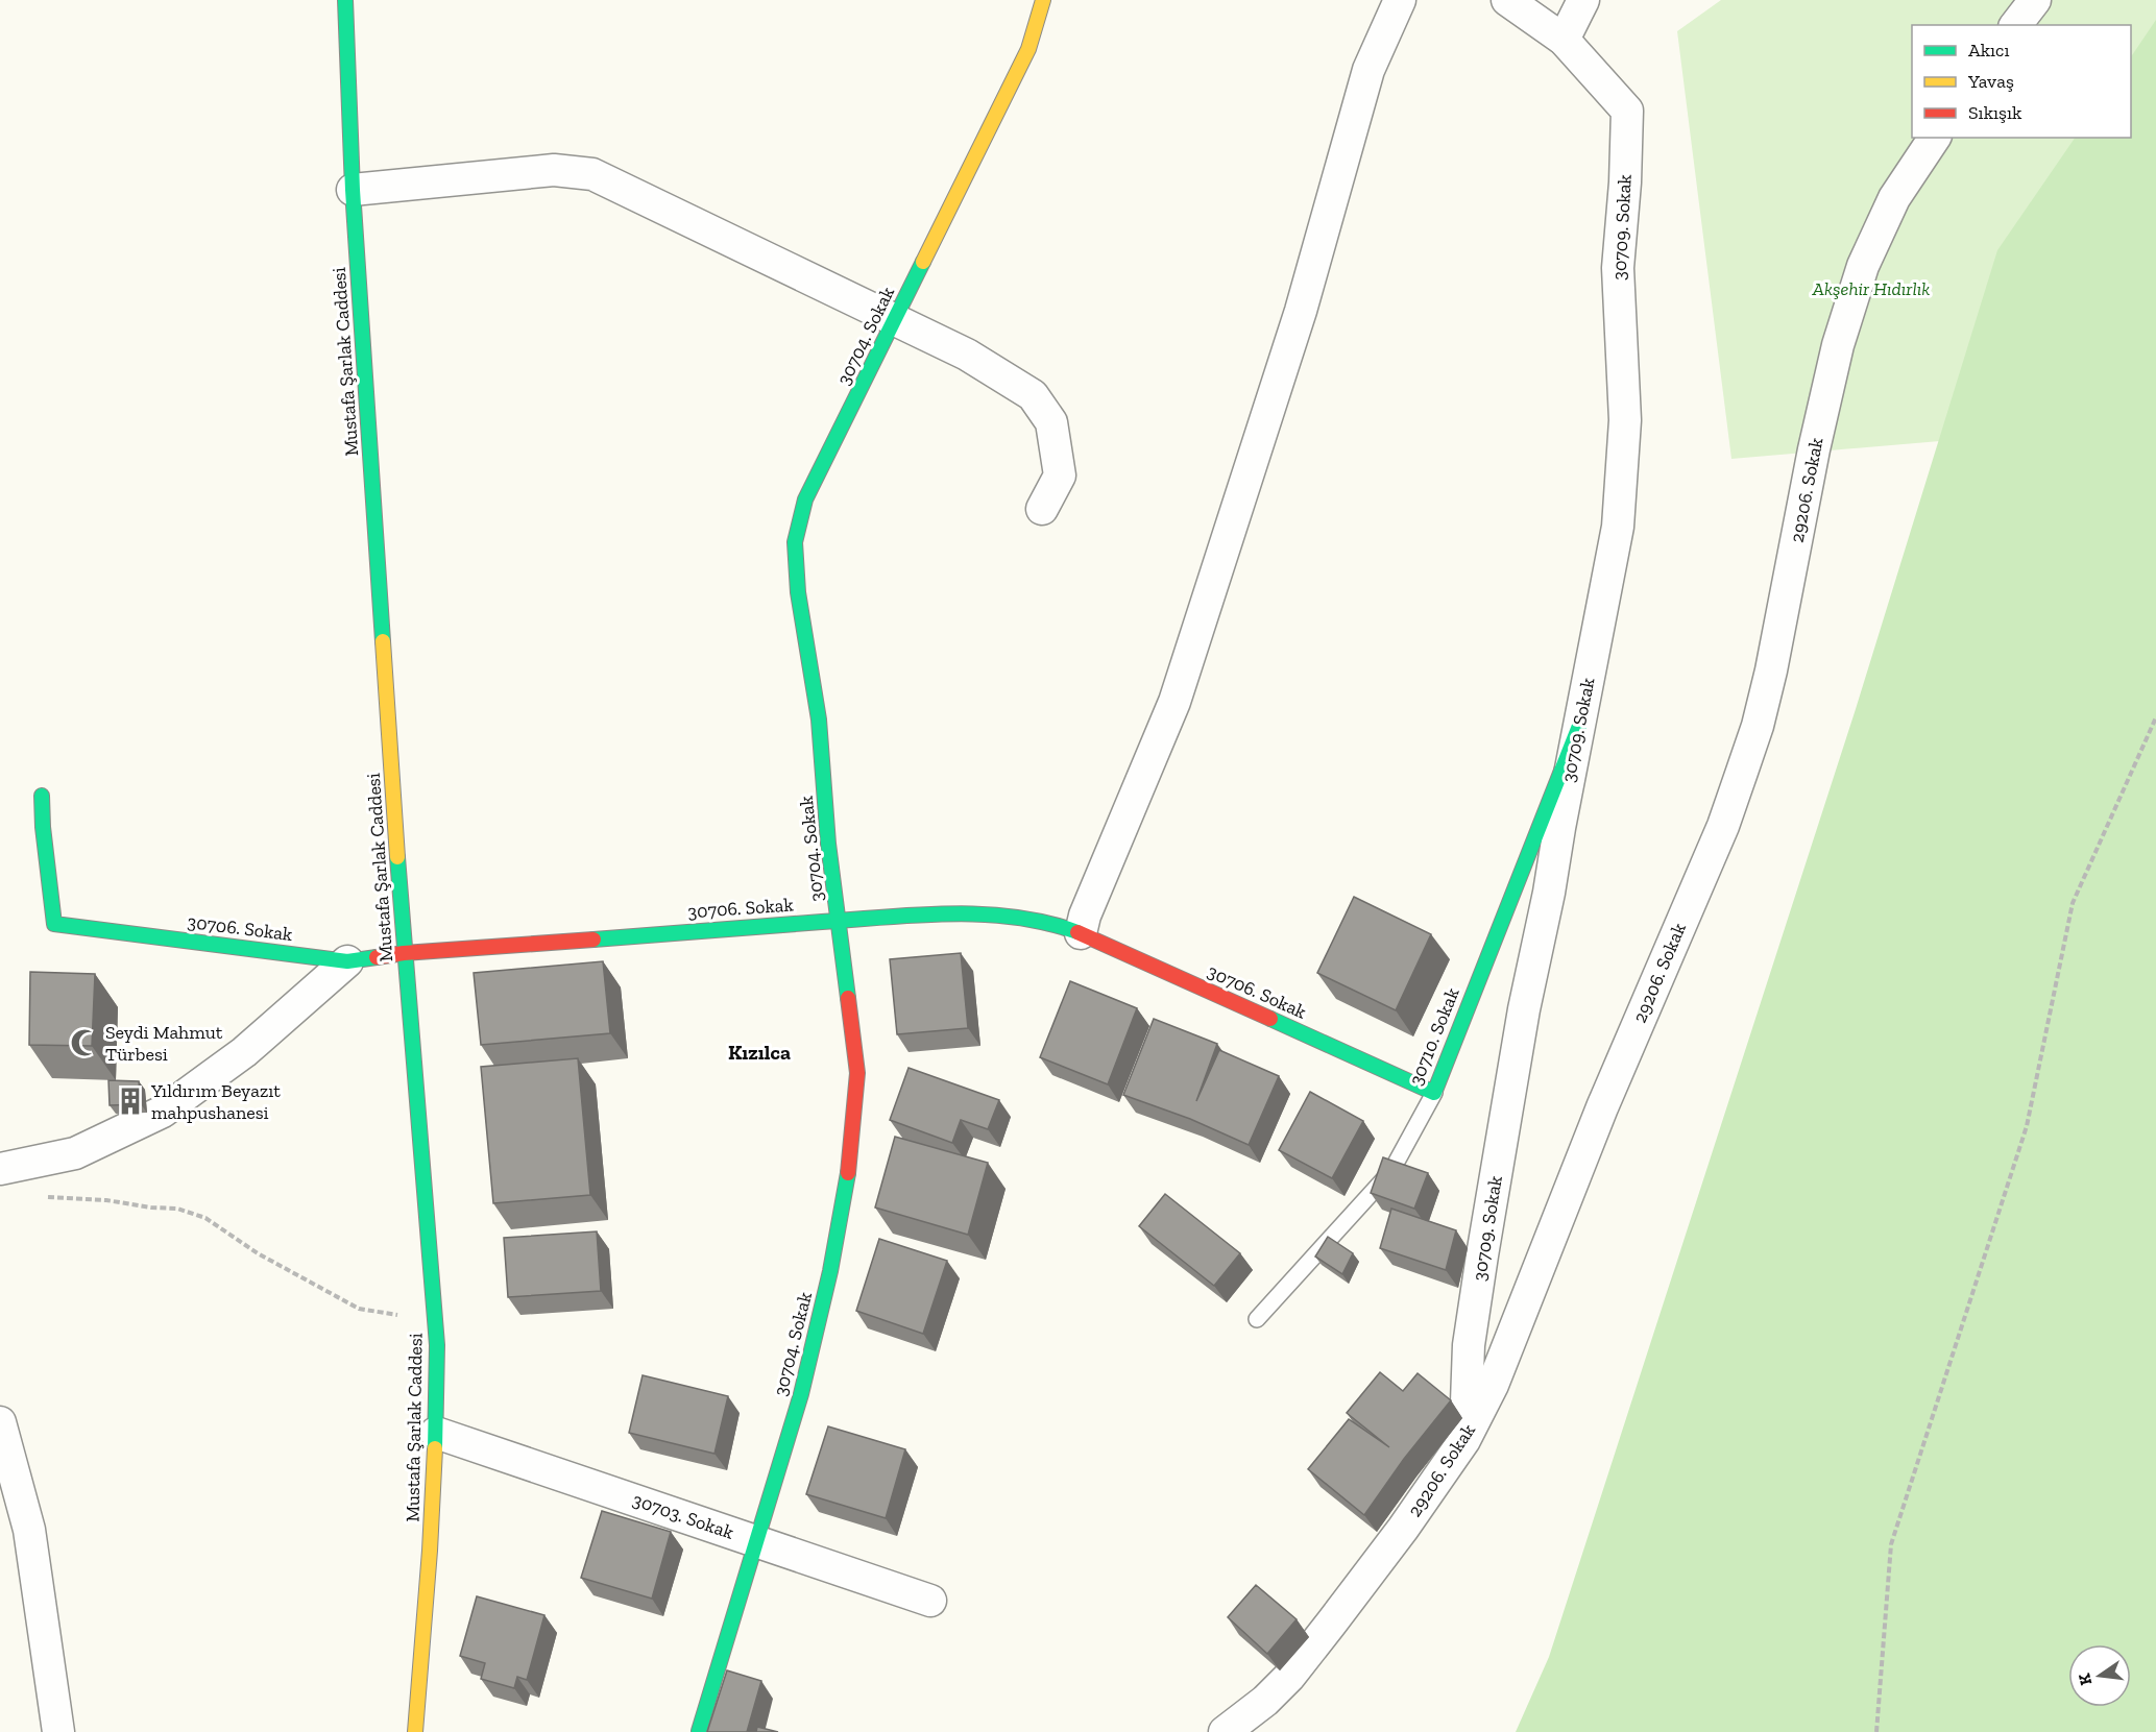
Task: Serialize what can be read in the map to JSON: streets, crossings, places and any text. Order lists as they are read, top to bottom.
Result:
{
  "streets": {
    "street": [
      "30709. Sokak",
      "30704. Sokak",
      "Mustafa Şarlak Caddesi",
      "29206. Sokak",
      "30706. Sokak",
      "30710. Sokak",
      "30703. Sokak"
    ]
  },
  "crossings": [
    ["30709. Sokak", "29206. Sokak"],
    ["30709. Sokak", "30710. Sokak"],
    ["30704. Sokak", "30706. Sokak"],
    ["30704. Sokak", "30703. Sokak"],
    ["Mustafa Şarlak Caddesi", "30706. Sokak"],
    ["Mustafa Şarlak Caddesi", "30703. Sokak"],
    ["30706. Sokak", "30710. Sokak"]
  ],
  "districts": ["Kızılca"],
  "parks": ["Akşehir Hıdırlık"],
  "places": {
    "mosque": ["Seydi Mahmut Türbesi"],
    "building": ["Yıldırım Beyazıt mahpushanesi"]
  },
  "legend": ["Akıcı", "Yavaş", "Sıkışık"],
  "north": "left"
}
